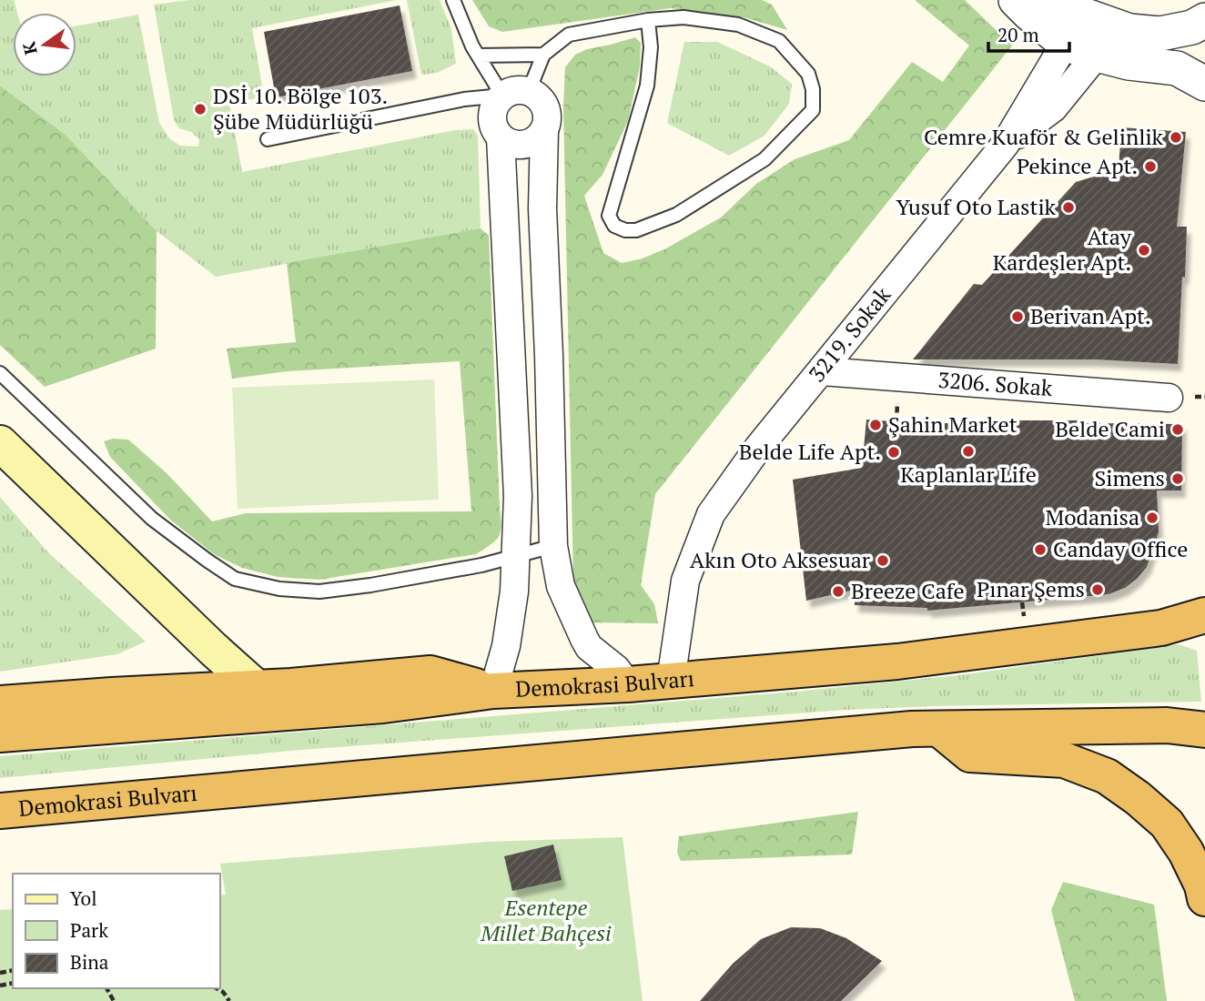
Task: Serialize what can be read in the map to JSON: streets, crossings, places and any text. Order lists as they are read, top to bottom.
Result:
{
  "streets": {
    "highway": ["Demokrasi Bulvarı"],
    "street": ["3219. Sokak", "3206. Sokak"]
  },
  "crossings": [
    ["3219. Sokak", "3206. Sokak"],
    ["3219. Sokak", "Demokrasi Bulvarı"]
  ],
  "parks": ["Esentepe Millet Bahçesi"],
  "places": [
    "DSİ 10. Bölge 103. Şübe Müdürlüğü",
    "Cemre Kuaför & Gelinlik",
    "Pekince Apt.",
    "Yusuf Oto Lastik",
    "Atay Kardeşler Apt.",
    "Berivan Apt.",
    "Şahin Market",
    "Belde Cami",
    "Kaplanlar Life",
    "Belde Life Apt.",
    "Simens",
    "Modanisa",
    "Canday Office",
    "Akın Oto Aksesuar",
    "Pınar Şems",
    "Breeze Cafe"
  ],
  "legend": ["Yol", "Park", "Bina"],
  "scale_bar": "20 m",
  "north": "left"
}
